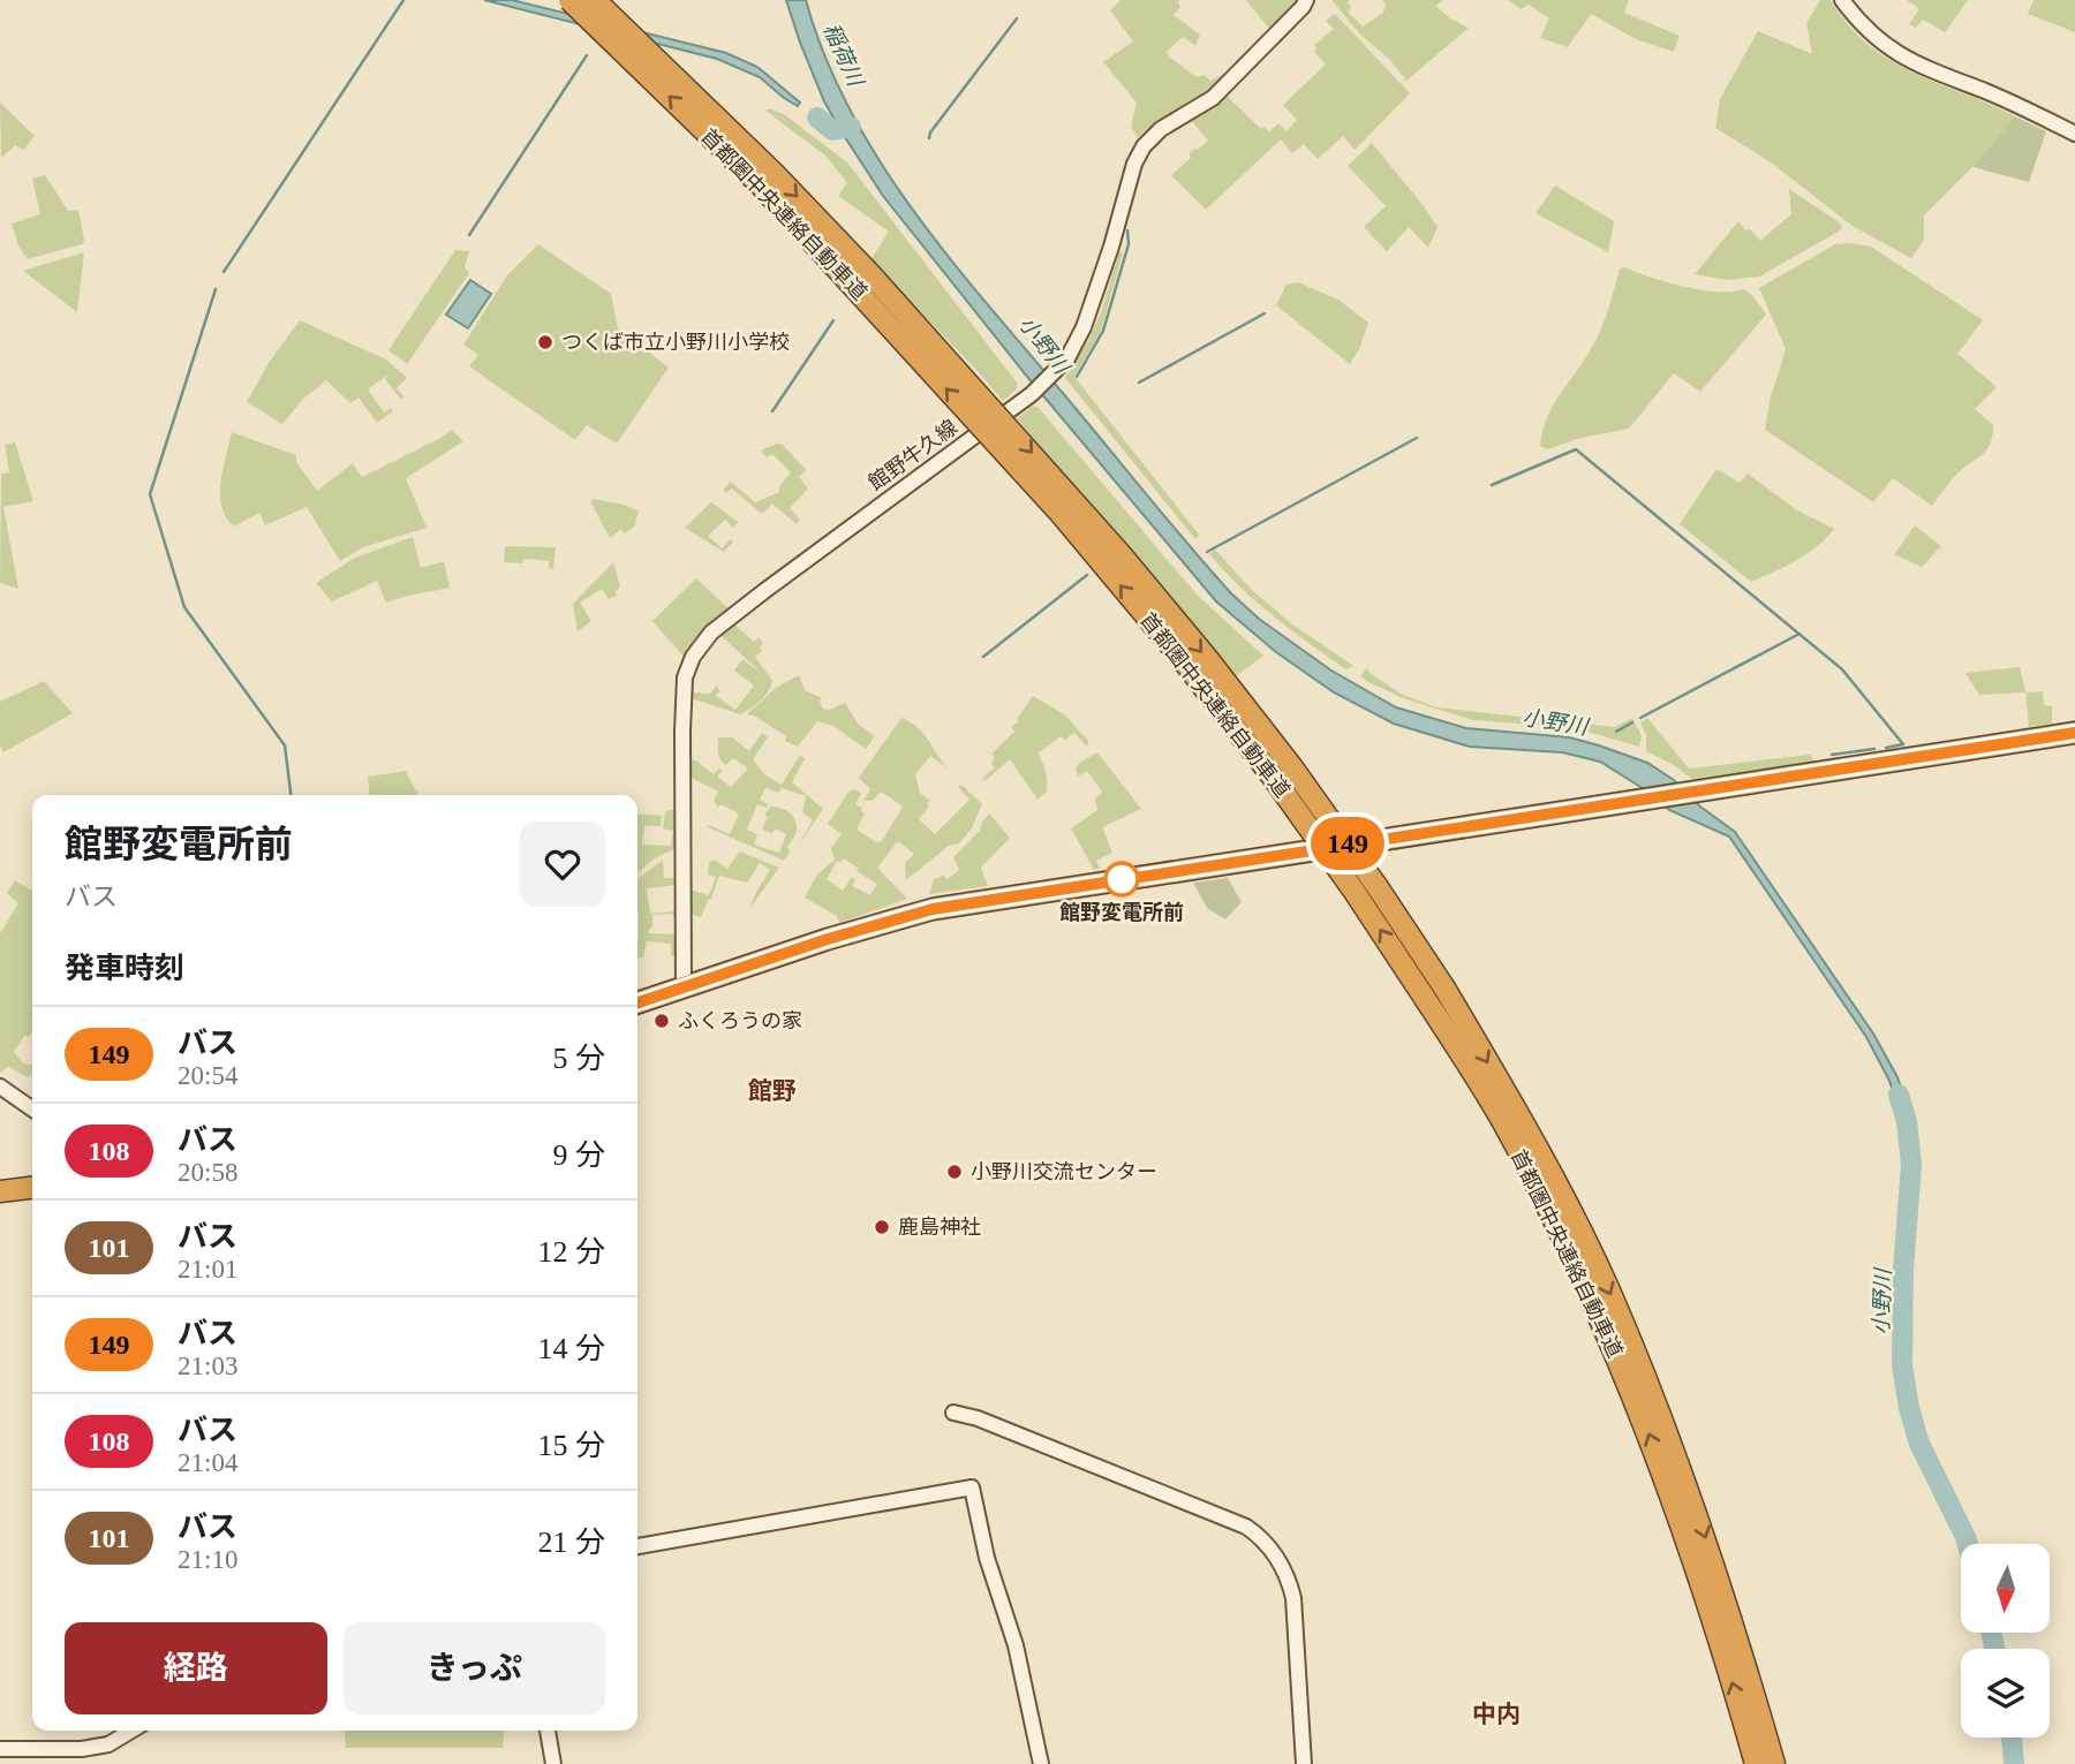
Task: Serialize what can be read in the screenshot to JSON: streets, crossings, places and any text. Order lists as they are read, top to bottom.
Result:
{
  "streets": {
    "highway": ["首都圏中央連絡自動車道"],
    "street": ["館野牛久線"]
  },
  "districts": ["館野", "中内"],
  "water": ["稲荷川", "小野川"],
  "places": [
    "つくば市立小野川小学校",
    "館野変電所前",
    "ふくろうの家",
    "小野川交流センター",
    "鹿島神社"
  ],
  "lines": ["bus line 149"],
  "north": "bottom",
  "page": {
    "on_map": "149",
    "heading": [
      ["館野変電所前", "バス"],
      "発車時刻"
    ],
    "list": [
      {
        "mark": "149",
        "name": "バス",
        "note": "20:54",
        "value": "5 分"
      },
      {
        "mark": "108",
        "name": "バス",
        "note": "20:58",
        "value": "9 分"
      },
      {
        "mark": "101",
        "name": "バス",
        "note": "21:01",
        "value": "12 分"
      },
      {
        "mark": "149",
        "name": "バス",
        "note": "21:03",
        "value": "14 分"
      },
      {
        "mark": "108",
        "name": "バス",
        "note": "21:04",
        "value": "15 分"
      },
      {
        "mark": "101",
        "name": "バス",
        "note": "21:10",
        "value": "21 分"
      }
    ],
    "buttons": ["経路", "きっぷ"]
  }
}
